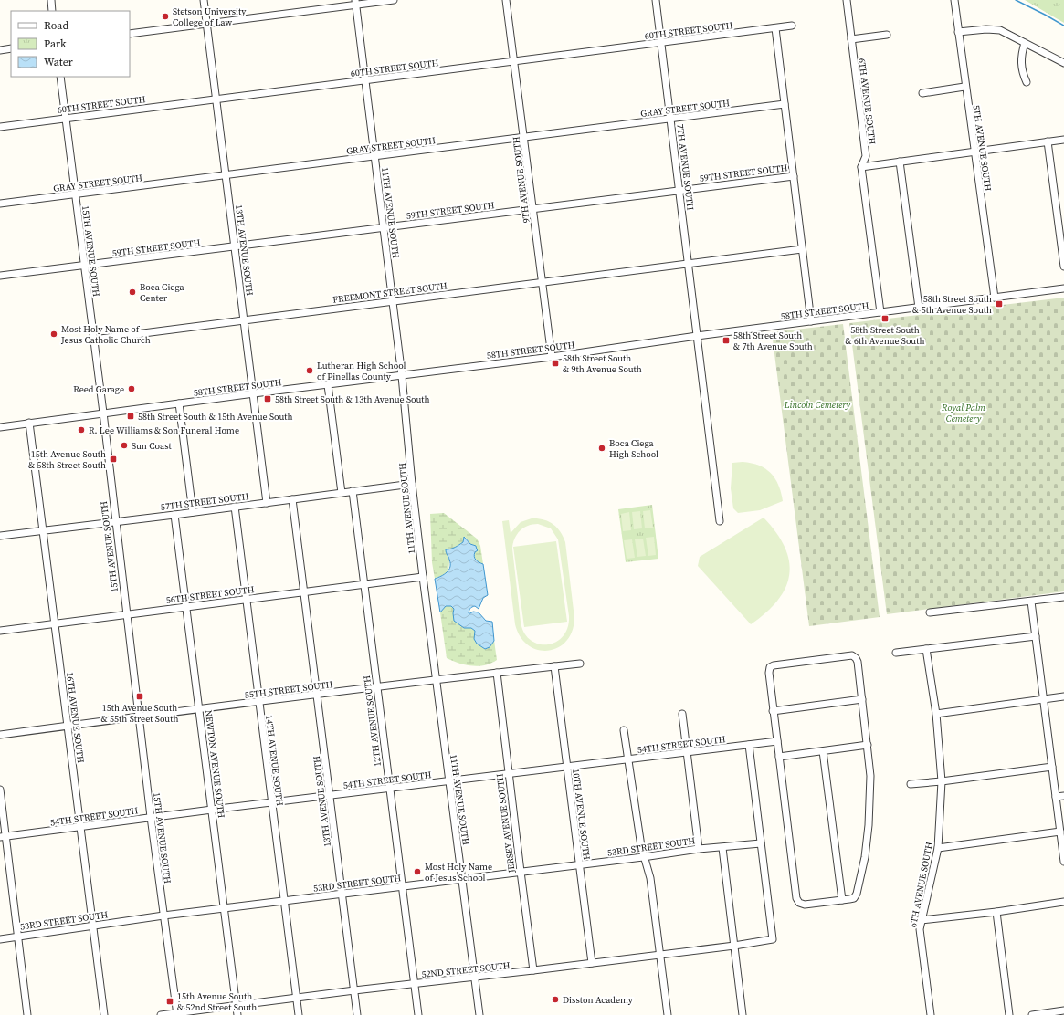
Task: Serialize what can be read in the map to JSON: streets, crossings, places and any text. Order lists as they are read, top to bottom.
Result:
{
  "streets": {
    "street": [
      "60TH STREET SOUTH",
      "6TH AVENUE SOUTH",
      "GRAY STREET SOUTH",
      "5TH AVENUE SOUTH",
      "7TH AVENUE SOUTH",
      "59TH STREET SOUTH",
      "9TH AVENUE SOUTH",
      "11TH AVENUE SOUTH",
      "13TH AVENUE SOUTH",
      "15TH AVENUE SOUTH",
      "FREEMONT STREET SOUTH",
      "58TH STREET SOUTH",
      "57TH STREET SOUTH",
      "56TH STREET SOUTH",
      "55TH STREET SOUTH",
      "16TH AVENUE SOUTH",
      "12TH AVENUE SOUTH",
      "54TH STREET SOUTH",
      "14TH AVENUE SOUTH",
      "NEWTON AVENUE SOUTH",
      "10TH AVENUE SOUTH",
      "JERSEY AVENUE SOUTH",
      "53RD STREET SOUTH",
      "52ND STREET SOUTH"
    ]
  },
  "crossings": [
    ["60TH STREET SOUTH", "7TH AVENUE SOUTH"],
    ["60TH STREET SOUTH", "9TH AVENUE SOUTH"],
    ["60TH STREET SOUTH", "11TH AVENUE SOUTH"],
    ["60TH STREET SOUTH", "13TH AVENUE SOUTH"],
    ["60TH STREET SOUTH", "15TH AVENUE SOUTH"],
    ["6TH AVENUE SOUTH", "58TH STREET SOUTH"],
    ["GRAY STREET SOUTH", "7TH AVENUE SOUTH"],
    ["GRAY STREET SOUTH", "9TH AVENUE SOUTH"],
    ["GRAY STREET SOUTH", "11TH AVENUE SOUTH"],
    ["GRAY STREET SOUTH", "13TH AVENUE SOUTH"],
    ["GRAY STREET SOUTH", "15TH AVENUE SOUTH"],
    ["5TH AVENUE SOUTH", "58TH STREET SOUTH"],
    ["7TH AVENUE SOUTH", "59TH STREET SOUTH"],
    ["7TH AVENUE SOUTH", "FREEMONT STREET SOUTH"],
    ["7TH AVENUE SOUTH", "58TH STREET SOUTH"],
    ["59TH STREET SOUTH", "9TH AVENUE SOUTH"],
    ["59TH STREET SOUTH", "11TH AVENUE SOUTH"],
    ["59TH STREET SOUTH", "13TH AVENUE SOUTH"],
    ["59TH STREET SOUTH", "15TH AVENUE SOUTH"],
    ["9TH AVENUE SOUTH", "FREEMONT STREET SOUTH"],
    ["9TH AVENUE SOUTH", "58TH STREET SOUTH"],
    ["11TH AVENUE SOUTH", "FREEMONT STREET SOUTH"],
    ["11TH AVENUE SOUTH", "58TH STREET SOUTH"],
    ["11TH AVENUE SOUTH", "57TH STREET SOUTH"],
    ["11TH AVENUE SOUTH", "56TH STREET SOUTH"],
    ["11TH AVENUE SOUTH", "55TH STREET SOUTH"],
    ["11TH AVENUE SOUTH", "54TH STREET SOUTH"],
    ["11TH AVENUE SOUTH", "53RD STREET SOUTH"],
    ["11TH AVENUE SOUTH", "52ND STREET SOUTH"],
    ["13TH AVENUE SOUTH", "FREEMONT STREET SOUTH"],
    ["13TH AVENUE SOUTH", "58TH STREET SOUTH"],
    ["13TH AVENUE SOUTH", "57TH STREET SOUTH"],
    ["13TH AVENUE SOUTH", "56TH STREET SOUTH"],
    ["13TH AVENUE SOUTH", "55TH STREET SOUTH"],
    ["13TH AVENUE SOUTH", "54TH STREET SOUTH"],
    ["13TH AVENUE SOUTH", "53RD STREET SOUTH"],
    ["13TH AVENUE SOUTH", "52ND STREET SOUTH"],
    ["15TH AVENUE SOUTH", "FREEMONT STREET SOUTH"],
    ["15TH AVENUE SOUTH", "58TH STREET SOUTH"],
    ["15TH AVENUE SOUTH", "57TH STREET SOUTH"],
    ["15TH AVENUE SOUTH", "56TH STREET SOUTH"],
    ["15TH AVENUE SOUTH", "55TH STREET SOUTH"],
    ["15TH AVENUE SOUTH", "54TH STREET SOUTH"],
    ["15TH AVENUE SOUTH", "53RD STREET SOUTH"],
    ["15TH AVENUE SOUTH", "52ND STREET SOUTH"],
    ["58TH STREET SOUTH", "16TH AVENUE SOUTH"],
    ["57TH STREET SOUTH", "16TH AVENUE SOUTH"],
    ["57TH STREET SOUTH", "12TH AVENUE SOUTH"],
    ["57TH STREET SOUTH", "14TH AVENUE SOUTH"],
    ["57TH STREET SOUTH", "NEWTON AVENUE SOUTH"],
    ["56TH STREET SOUTH", "16TH AVENUE SOUTH"],
    ["56TH STREET SOUTH", "12TH AVENUE SOUTH"],
    ["56TH STREET SOUTH", "14TH AVENUE SOUTH"],
    ["56TH STREET SOUTH", "NEWTON AVENUE SOUTH"],
    ["55TH STREET SOUTH", "16TH AVENUE SOUTH"],
    ["55TH STREET SOUTH", "12TH AVENUE SOUTH"],
    ["55TH STREET SOUTH", "14TH AVENUE SOUTH"],
    ["55TH STREET SOUTH", "NEWTON AVENUE SOUTH"],
    ["55TH STREET SOUTH", "10TH AVENUE SOUTH"],
    ["55TH STREET SOUTH", "JERSEY AVENUE SOUTH"],
    ["16TH AVENUE SOUTH", "54TH STREET SOUTH"],
    ["16TH AVENUE SOUTH", "53RD STREET SOUTH"],
    ["12TH AVENUE SOUTH", "54TH STREET SOUTH"],
    ["12TH AVENUE SOUTH", "53RD STREET SOUTH"],
    ["12TH AVENUE SOUTH", "52ND STREET SOUTH"],
    ["54TH STREET SOUTH", "14TH AVENUE SOUTH"],
    ["54TH STREET SOUTH", "NEWTON AVENUE SOUTH"],
    ["54TH STREET SOUTH", "10TH AVENUE SOUTH"],
    ["54TH STREET SOUTH", "JERSEY AVENUE SOUTH"],
    ["14TH AVENUE SOUTH", "53RD STREET SOUTH"],
    ["14TH AVENUE SOUTH", "52ND STREET SOUTH"],
    ["NEWTON AVENUE SOUTH", "53RD STREET SOUTH"],
    ["NEWTON AVENUE SOUTH", "52ND STREET SOUTH"],
    ["10TH AVENUE SOUTH", "53RD STREET SOUTH"],
    ["10TH AVENUE SOUTH", "52ND STREET SOUTH"],
    ["JERSEY AVENUE SOUTH", "53RD STREET SOUTH"],
    ["JERSEY AVENUE SOUTH", "52ND STREET SOUTH"],
    ["53RD STREET SOUTH", "52ND STREET SOUTH"]
  ],
  "parks": ["Lincoln Cemetery", "Royal Palm Cemetery"],
  "places": {
    "other": [
      "Stetson University College of Law",
      "Boca Ciega Center",
      "Most Holy Name of Jesus Catholic Church",
      "Lutheran High School of Pinellas County",
      "Reed Garage",
      "R. Lee Williams & Son Funeral Home",
      "Sun Coast",
      "Boca Ciega High School",
      "Most Holy Name of Jesus School",
      "Disston Academy"
    ],
    "transit": [
      "58th Street South & 5th Avenue South",
      "58th Street South & 6th Avenue South",
      "58th Street South & 7th Avenue South",
      "58th Street South & 9th Avenue South",
      "58th Street South & 13th Avenue South",
      "58th Street South & 15th Avenue South",
      "15th Avenue South & 58th Street South",
      "15th Avenue South & 55th Street South",
      "15th Avenue South & 52nd Street South"
    ]
  },
  "legend": ["Road", "Park", "Water"]
}
